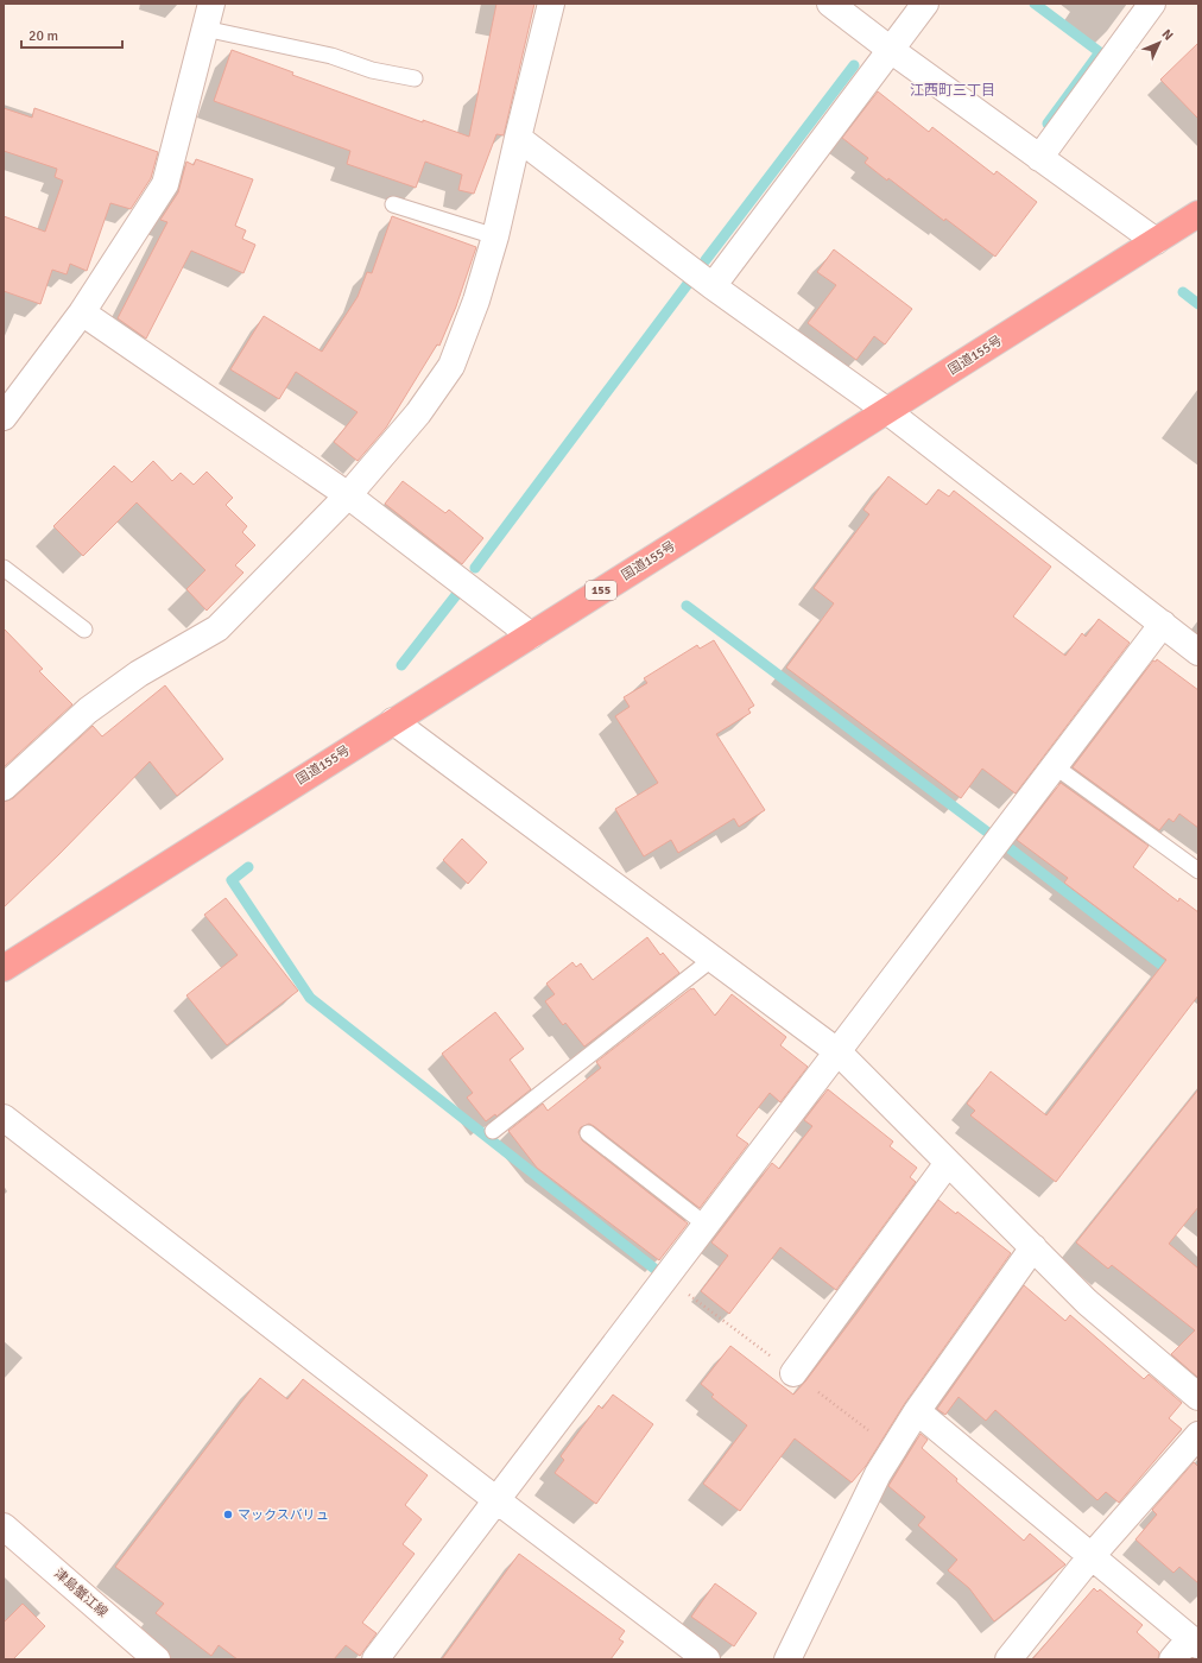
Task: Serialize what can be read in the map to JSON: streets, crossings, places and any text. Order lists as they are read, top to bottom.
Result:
{
  "streets": {
    "highway": ["国道155号", "155"],
    "street": ["津島蟹江線"]
  },
  "districts": ["江西町三丁目"],
  "places": ["マックスバリュ"],
  "scale_bar": "20 m",
  "north": "top right"
}
